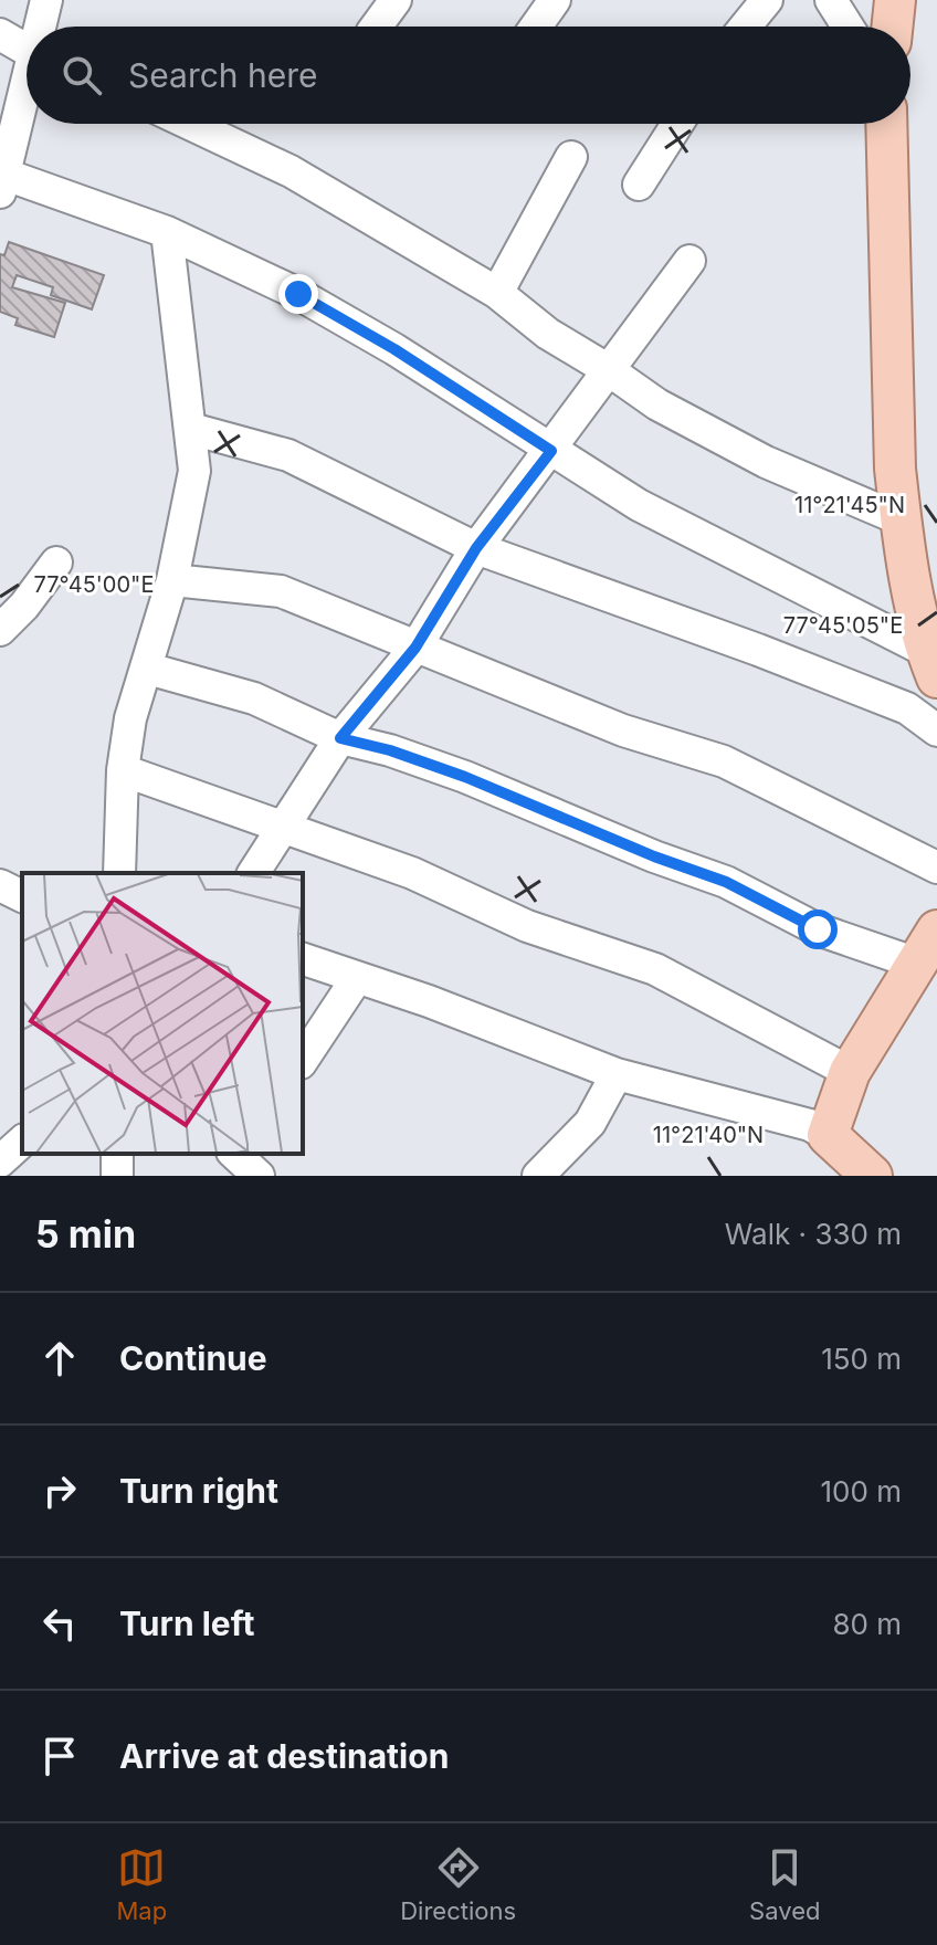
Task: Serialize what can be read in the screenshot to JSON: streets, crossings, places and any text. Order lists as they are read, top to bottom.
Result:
{
  "page": {
    "search": "Search here",
    "heading": ["5 min", "Walk · 330 m"],
    "list": [
      ["Continue", "150 m"],
      ["Turn right", "100 m"],
      ["Turn left", "80 m"],
      "Arrive at destination"
    ],
    "nav": ["Map", "Directions", "Saved"]
  },
  "coordinates": [
    "11°21'45\"N",
    "77°45'00\"E",
    "77°45'05\"E",
    "11°21'40\"N"
  ]
}
